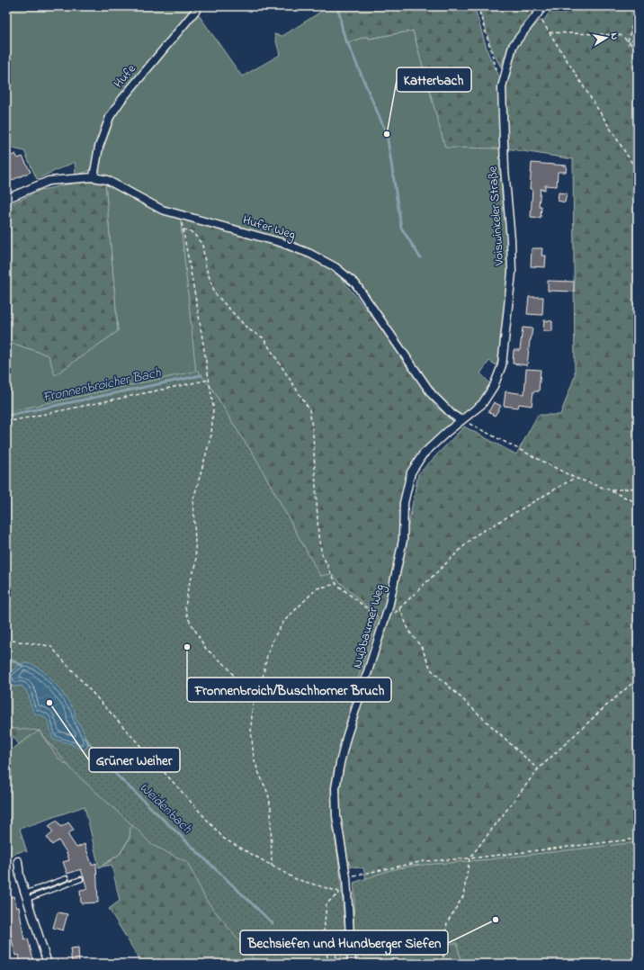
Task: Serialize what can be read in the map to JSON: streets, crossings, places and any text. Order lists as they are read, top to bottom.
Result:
{
  "streets": {
    "street": [
      "Hufe",
      "Voiswinkeler Straße",
      "Hufer Weg",
      "Nußbaumer Weg"
    ]
  },
  "crossings": [
    ["Hufe", "Hufer Weg"],
    ["Voiswinkeler Straße", "Hufer Weg"],
    ["Voiswinkeler Straße", "Nußbaumer Weg"],
    ["Hufer Weg", "Nußbaumer Weg"]
  ],
  "water": ["Fronnenbroicher Bach", "Weidenbach"],
  "places": [
    "Katterbach",
    "Fronnenbroich/Buschhorner Bruch",
    "Grüner Weiher",
    "Bechsiefen und Hundberger Siefen"
  ],
  "north": "right"
}
